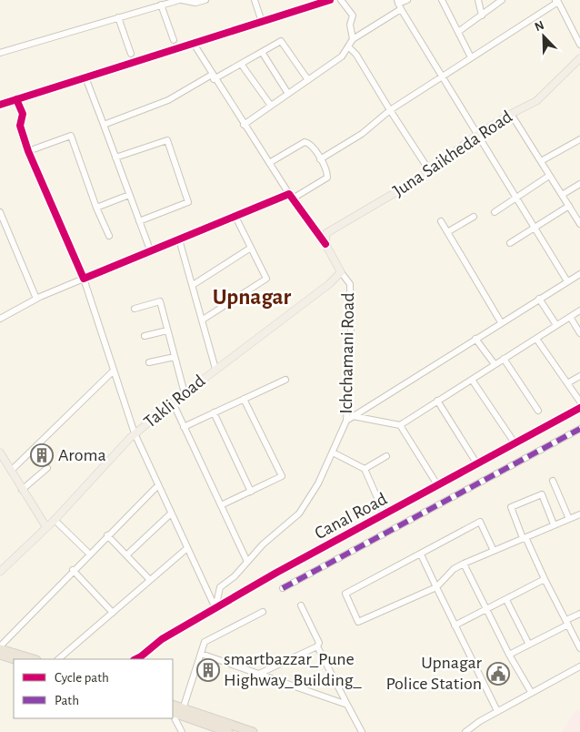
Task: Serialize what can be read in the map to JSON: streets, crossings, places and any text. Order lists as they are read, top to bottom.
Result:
{
  "streets": {
    "main road": ["Juna Saikheda Road", "Takli Road"],
    "street": ["Ichchamani Road", "Canal Road"]
  },
  "crossings": [
    ["Ichchamani Road", "Takli Road"],
    ["Ichchamani Road", "Canal Road"]
  ],
  "districts": ["Upnagar"],
  "places": {
    "building": ["Aroma", "smartbazzar_Pune Highway_Building_"],
    "public building": ["Upnagar Police Station"]
  },
  "legend": ["Cycle path", "Path"],
  "north": "top left"
}
